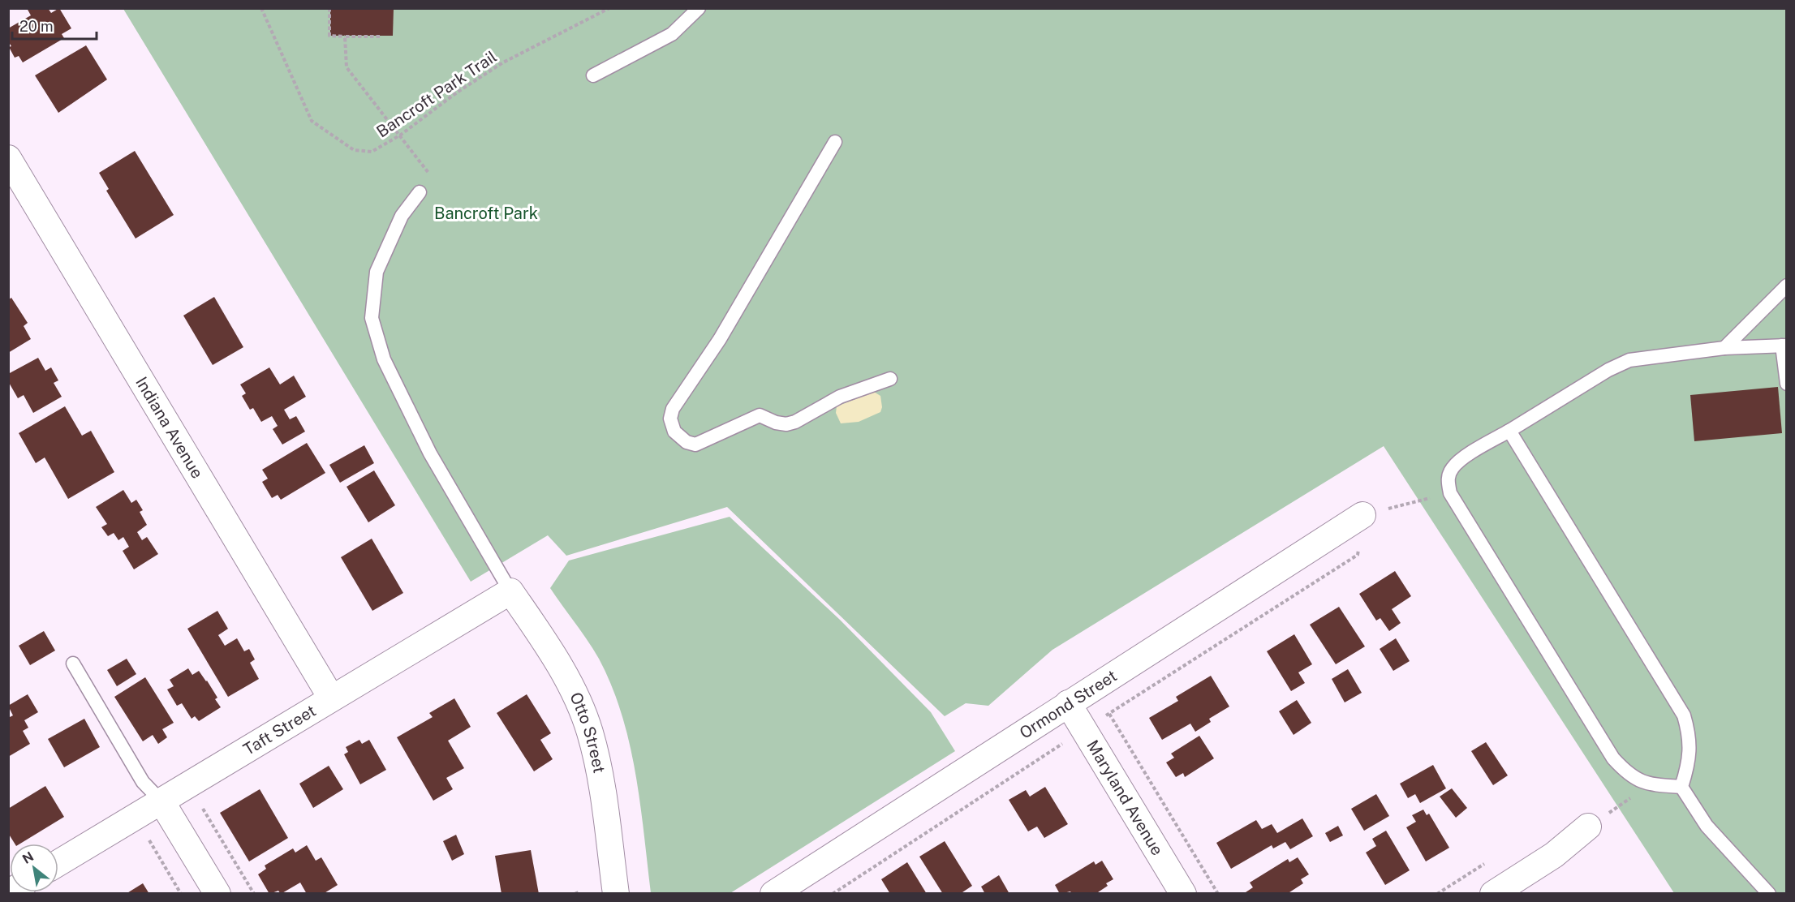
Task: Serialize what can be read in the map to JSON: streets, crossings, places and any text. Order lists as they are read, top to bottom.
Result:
{
  "streets": {
    "street": [
      "Indiana Avenue",
      "Ormond Street",
      "Taft Street",
      "Otto Street",
      "Maryland Avenue"
    ],
    "path": ["Bancroft Park Trail"]
  },
  "crossings": [
    ["Indiana Avenue", "Taft Street"],
    ["Ormond Street", "Maryland Avenue"],
    ["Taft Street", "Otto Street"]
  ],
  "parks": ["Bancroft Park"],
  "scale_bar": "20 m",
  "north": "top left"
}
